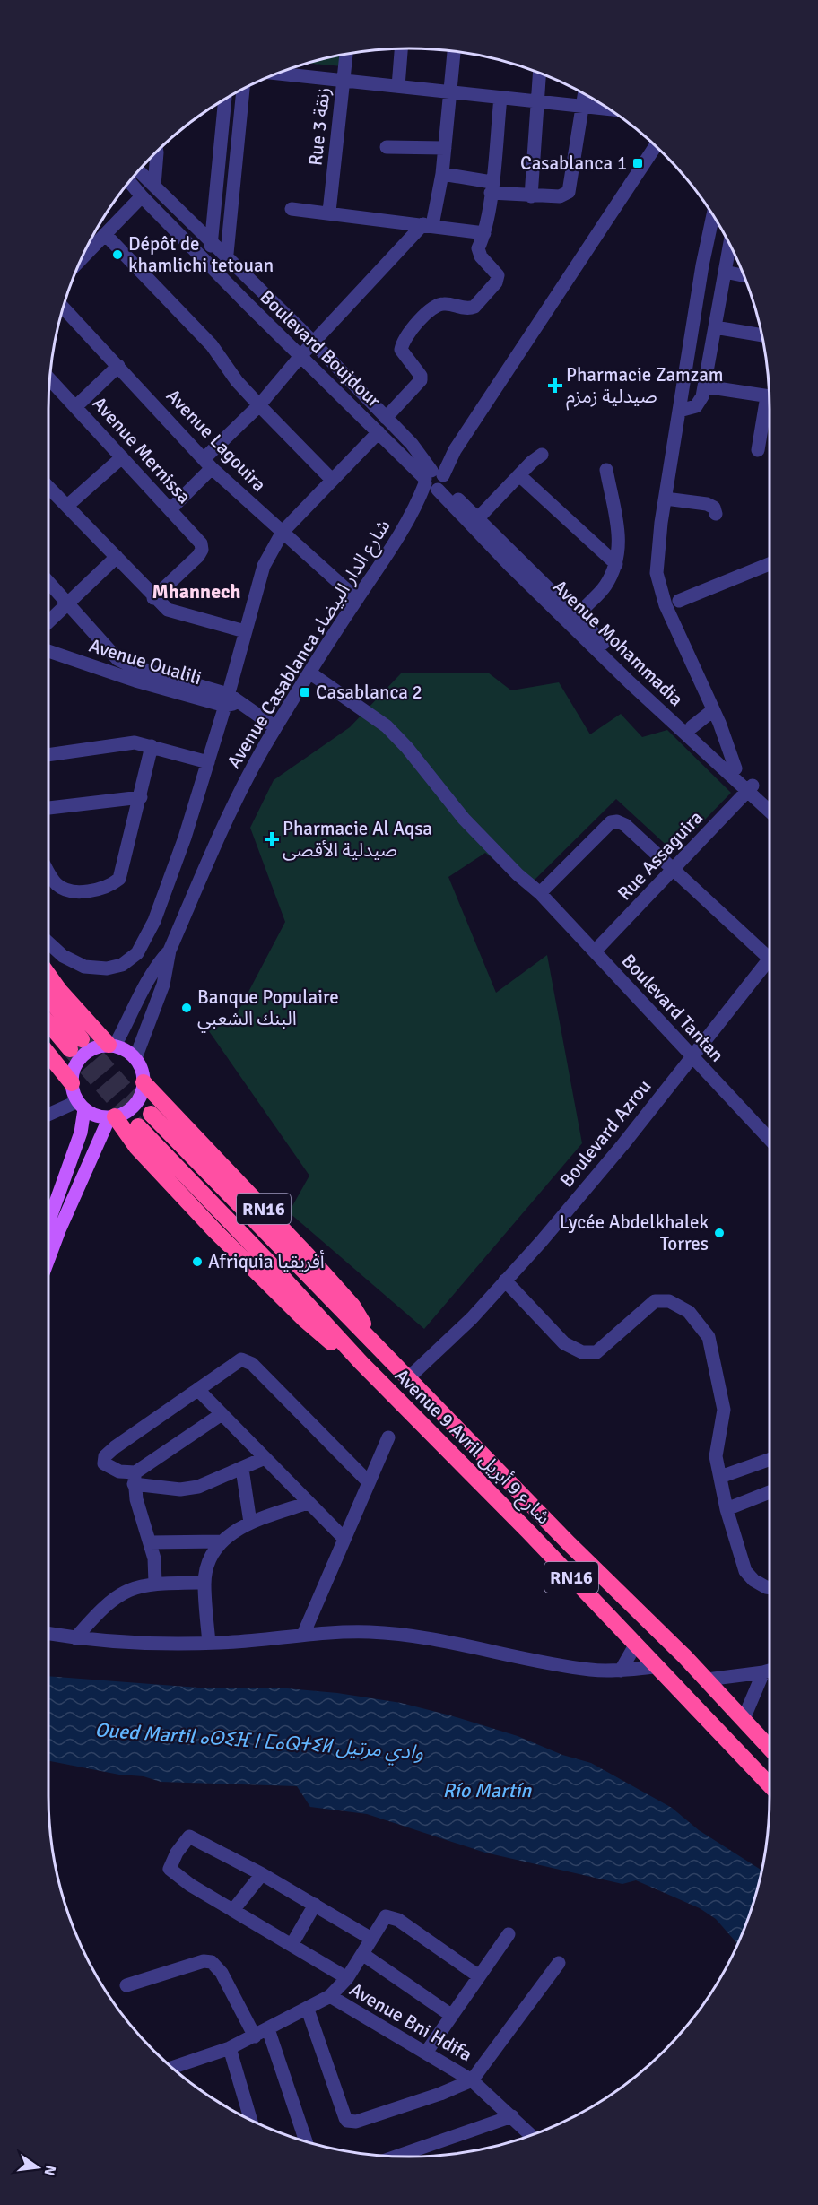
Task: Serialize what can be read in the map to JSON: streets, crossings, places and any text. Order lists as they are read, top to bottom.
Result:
{
  "streets": {
    "highway": ["RN16", "Avenue 9 Avril شارع 9 أبريل"],
    "street": [
      "Rue 3 زنقة",
      "Boulevard Boujdour",
      "Avenue Lagouira",
      "Avenue Mernissa",
      "Avenue Mohammadia",
      "Avenue Casablanca شارع الدار البيضاء",
      "Avenue Oualili",
      "Rue Assaguira",
      "Boulevard Tantan",
      "Boulevard Azrou",
      "Avenue Bni Hdifa"
    ]
  },
  "crossings": [
    ["Boulevard Boujdour", "Avenue Mohammadia"],
    ["Boulevard Boujdour", "Avenue Casablanca شارع الدار البيضاء"],
    ["Avenue Lagouira", "Avenue Casablanca شارع الدار البيضاء"],
    ["Avenue Mohammadia", "Avenue Casablanca شارع الدار البيضاء"],
    ["Avenue Mohammadia", "Rue Assaguira"],
    ["Avenue Casablanca شارع الدار البيضاء", "Avenue Oualili"],
    ["Avenue Casablanca شارع الدار البيضاء", "Boulevard Tantan"],
    ["Avenue Casablanca شارع الدار البيضاء", "RN16"],
    ["Rue Assaguira", "Boulevard Tantan"],
    ["Boulevard Tantan", "Boulevard Azrou"],
    ["Boulevard Azrou", "Avenue 9 Avril شارع 9 أبريل"],
    ["RN16", "Avenue 9 Avril شارع 9 أبريل"]
  ],
  "districts": ["Mhannech"],
  "water": ["Oued Martil ⴰⵙⵉⴼ ⵏ ⵎⴰⵕⵜⵉⵍ وادي مرتيل", "Río Martín"],
  "places": {
    "transit": ["Casablanca 1", "Casablanca 2"],
    "other": [
      "Dépôt de khamlichi tetouan",
      "Banque Populaire البنك الشعبي",
      "Lycée Abdelkhalek Torres",
      "Afriquia أفريقيا"
    ],
    "health": ["Pharmacie Zamzam صيدلية زمزم", "Pharmacie Al Aqsa صيدلية الأقصى"]
  },
  "north": "right"
}
